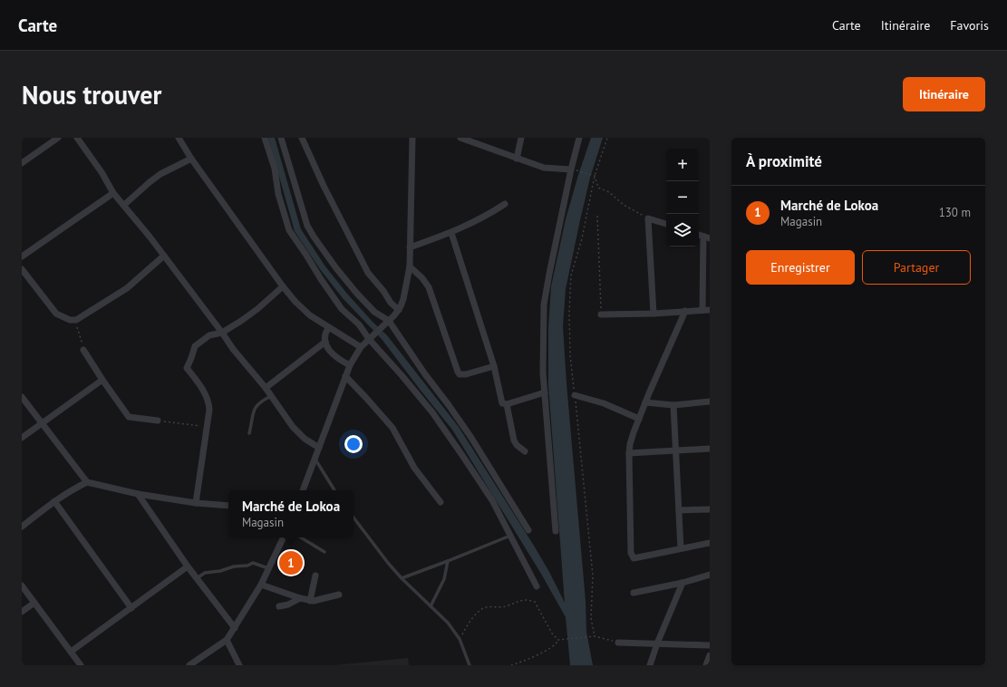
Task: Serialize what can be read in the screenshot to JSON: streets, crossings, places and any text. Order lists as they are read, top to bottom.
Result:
{
  "page": {
    "header": "Carte",
    "nav": ["Carte", "Itinéraire", "Favoris"],
    "buttons": [
      "Itinéraire",
      ["Enregistrer", "Partager"]
    ],
    "title": "Nous trouver",
    "heading": "À proximité",
    "map_buttons": ["+", "−"],
    "list": [
      {
        "mark": "1",
        "name": "Marché de Lokoa",
        "note": "Magasin",
        "value": "130 m"
      }
    ],
    "popup": ["Marché de Lokoa", "Magasin"],
    "pins": "1"
  }
}
